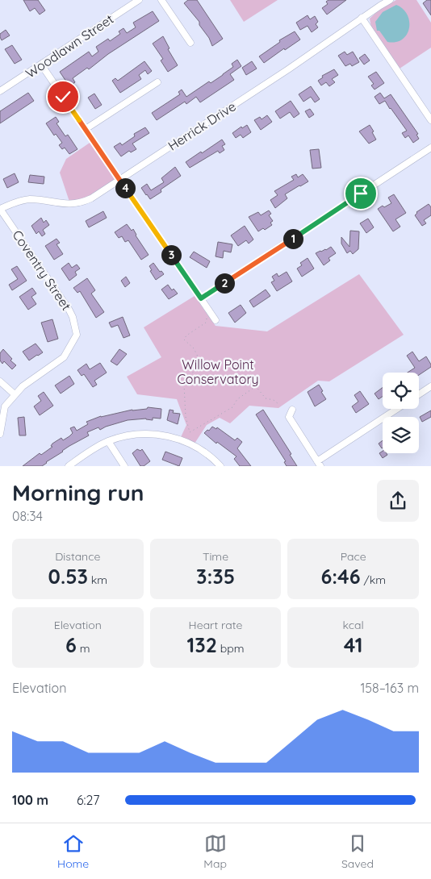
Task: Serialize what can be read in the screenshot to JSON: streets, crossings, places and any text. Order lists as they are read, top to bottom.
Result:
{
  "streets": {
    "street": ["Woodlawn Street", "Herrick Drive", "Coventry Street"]
  },
  "crossings": [
    ["Herrick Drive", "Coventry Street"]
  ],
  "parks": ["Willow Point Conservatory"],
  "page": {
    "pins": [
      "4",
      "1",
      "3",
      "2"
    ],
    "heading": ["Morning run", "08:34"],
    "stats": [
      ["Distance", "0.53 km"],
      ["Time", "3:35"],
      ["Pace", "6:46 /km"],
      ["Elevation", "6 m"],
      ["Heart rate", "132 bpm"],
      ["kcal", "41"]
    ],
    "chart": ["Elevation", "158–163 m"],
    "list": [
      {
        "name": "100 m",
        "note": "6:27"
      }
    ],
    "tabs": ["Home", "Map", "Saved"]
  }
}
